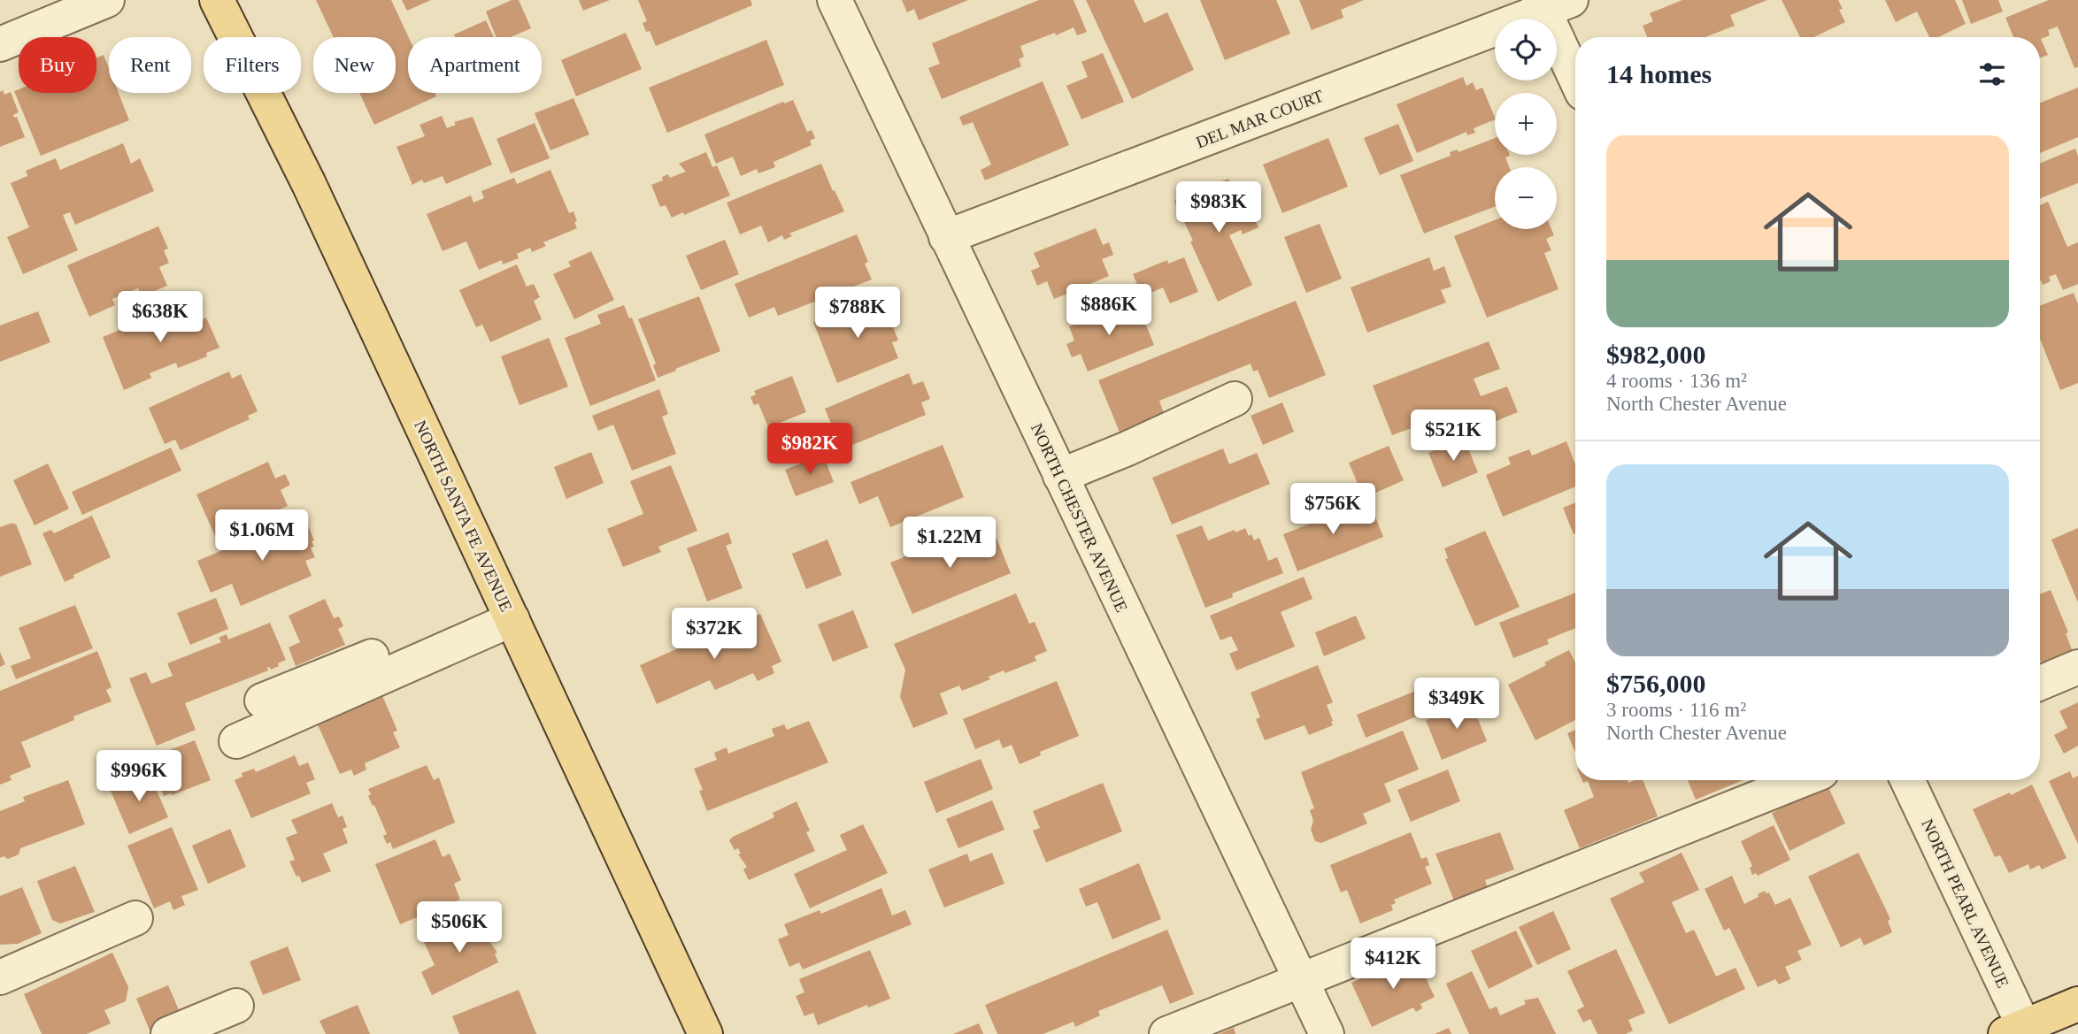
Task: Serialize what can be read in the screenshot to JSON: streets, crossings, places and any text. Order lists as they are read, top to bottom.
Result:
{
  "streets": {
    "main road": ["NORTH SANTA FE AVENUE"],
    "street": ["DEL MAR COURT", "NORTH CHESTER AVENUE", "NORTH PEARL AVENUE"]
  },
  "crossings": [
    ["DEL MAR COURT", "NORTH CHESTER AVENUE"]
  ],
  "page": {
    "map_buttons": ["+", "−"],
    "chip": [
      "Buy",
      "Rent",
      "Filters",
      "New",
      "Apartment"
    ],
    "heading": "14 homes",
    "list": [
      {
        "name": "$982,000",
        "note": "4 rooms · 136 m² · North Chester Avenue"
      },
      {
        "name": "$756,000",
        "note": "3 rooms · 116 m² · North Chester Avenue"
      }
    ],
    "price": [
      "$983K",
      "$886K",
      "$788K",
      "$638K",
      "$521K",
      "$982K",
      "$756K",
      "$1.06M",
      "$1.22M",
      "$372K",
      "$349K",
      "$996K",
      "$506K",
      "$412K"
    ]
  }
}
